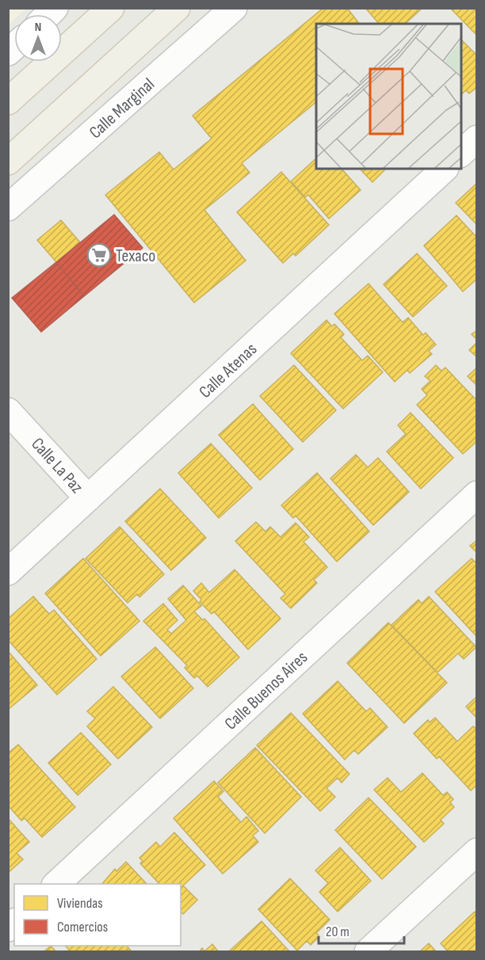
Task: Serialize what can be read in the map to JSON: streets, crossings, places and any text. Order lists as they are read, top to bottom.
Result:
{
  "streets": {
    "street": [
      "Calle Marginal",
      "Calle Atenas",
      "Calle La Paz",
      "Calle Buenos Aires"
    ]
  },
  "crossings": [
    ["Calle Atenas", "Calle La Paz"]
  ],
  "places": {
    "supermarket": ["Texaco"]
  },
  "legend": ["Viviendas", "Comercios"],
  "scale_bar": "20 m",
  "north": "top"
}
